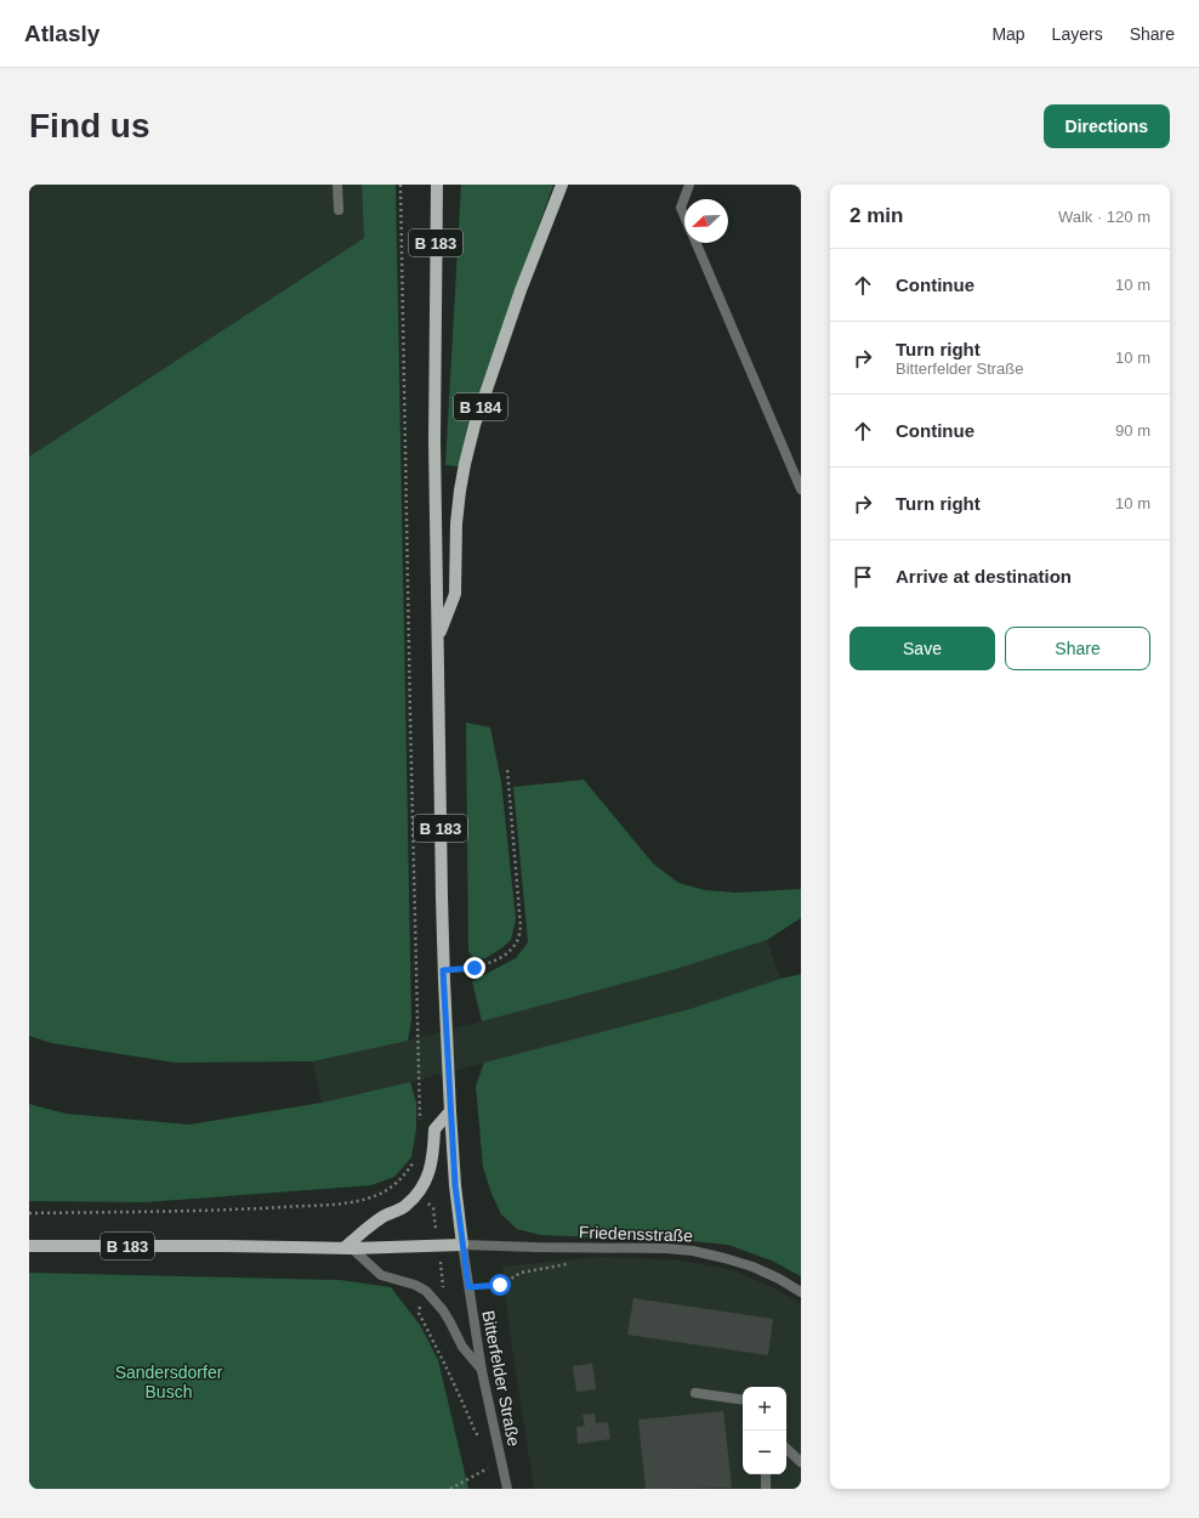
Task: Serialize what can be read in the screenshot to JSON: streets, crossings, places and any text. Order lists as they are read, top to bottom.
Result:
{
  "streets": {
    "main road": ["B 183", "B 184"],
    "street": ["Friedensstraße", "Bitterfelder Straße"]
  },
  "crossings": [
    ["B 183", "B 184"],
    ["B 183", "Friedensstraße"],
    ["B 183", "Bitterfelder Straße"],
    ["Friedensstraße", "Bitterfelder Straße"]
  ],
  "parks": ["Sandersdorfer Busch"],
  "north": "bottom left",
  "page": {
    "header": "Atlasly",
    "nav": ["Map", "Layers", "Share"],
    "buttons": [
      "Directions",
      ["Save", "Share"]
    ],
    "title": "Find us",
    "heading": ["2 min", "Walk · 120 m"],
    "list": [
      ["Continue", "10 m"],
      ["Turn right", "Bitterfelder Straße", "10 m"],
      ["Continue", "90 m"],
      ["Turn right", "10 m"],
      "Arrive at destination"
    ],
    "map_buttons": ["+", "−"]
  }
}
